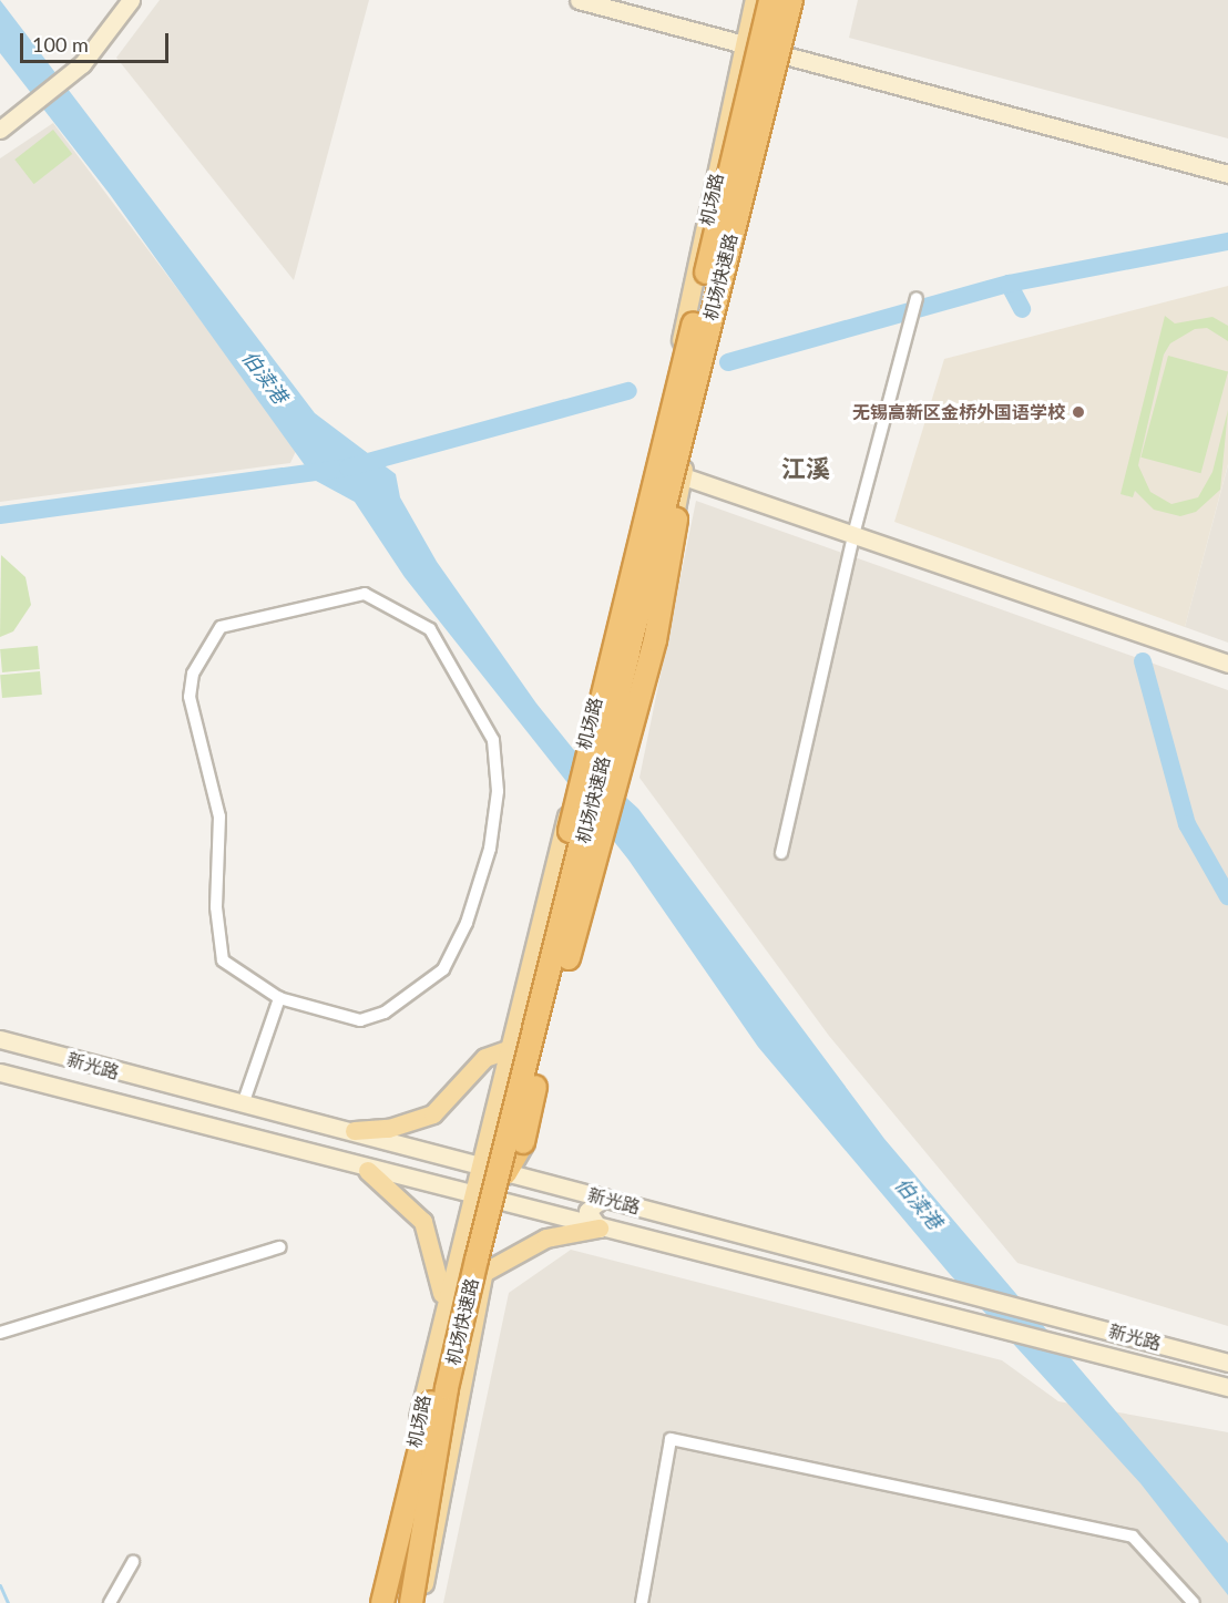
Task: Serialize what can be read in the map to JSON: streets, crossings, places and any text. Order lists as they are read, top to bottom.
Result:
{
  "streets": {
    "highway": ["机场快速路"],
    "main road": ["机场路", "新光路"]
  },
  "crossings": [
    ["机场路", "新光路"]
  ],
  "districts": ["江溪"],
  "water": ["伯渎港"],
  "places": ["无锡高新区金桥外国语学校"],
  "scale_bar": "100 m"
}
